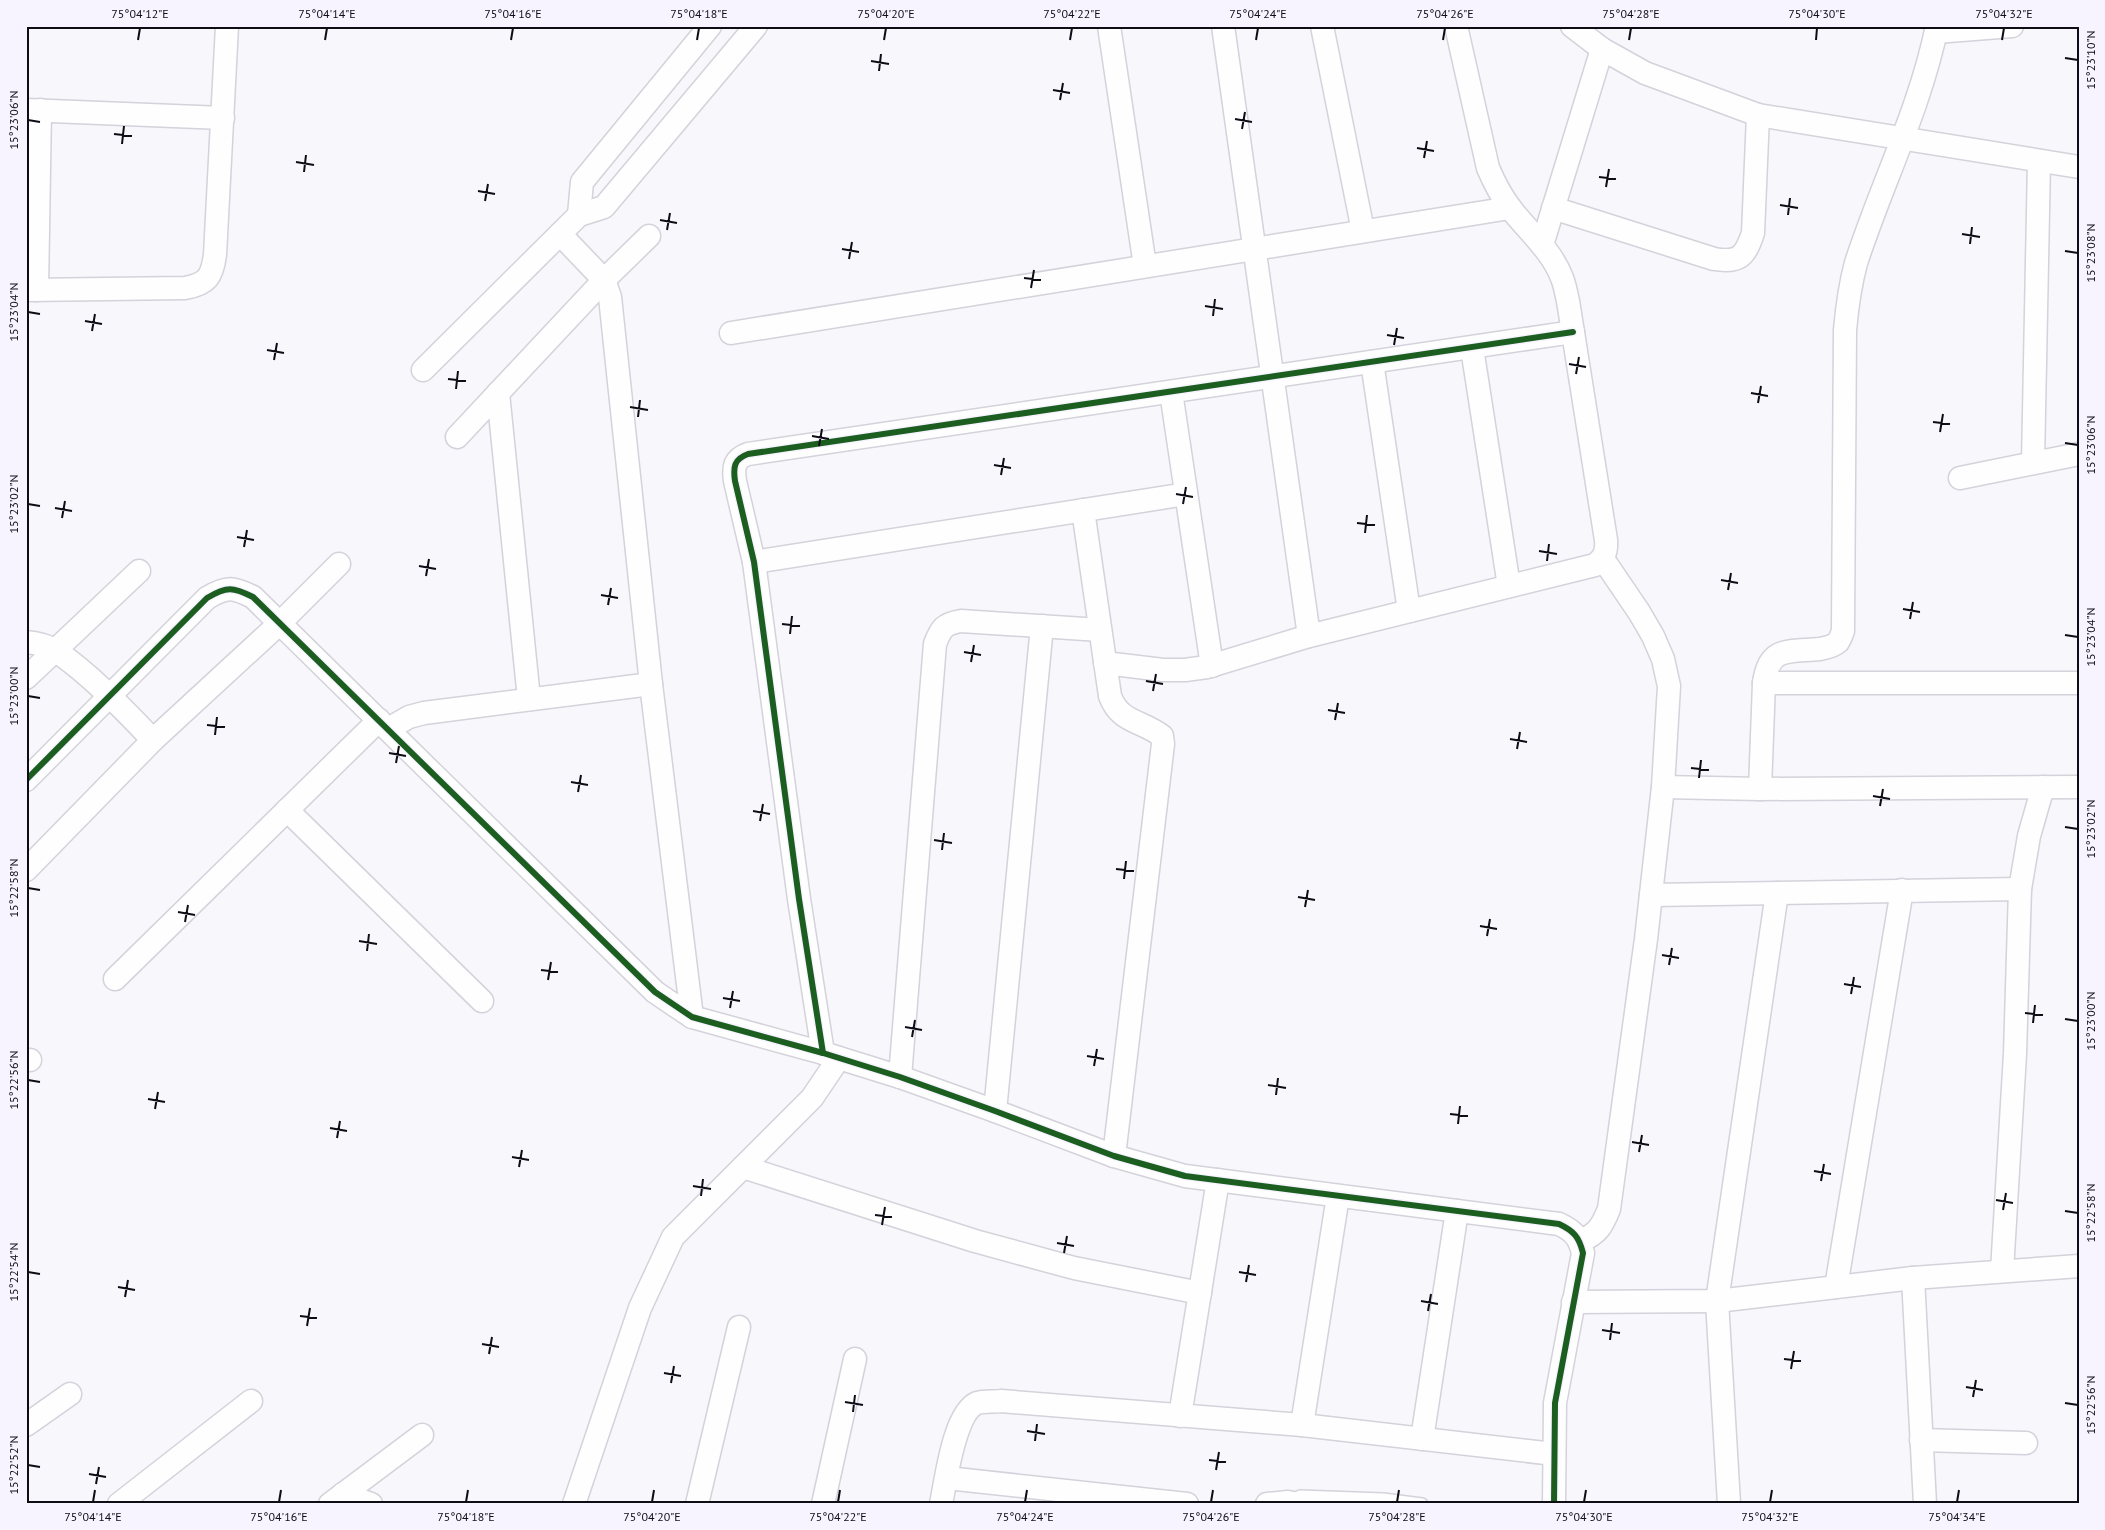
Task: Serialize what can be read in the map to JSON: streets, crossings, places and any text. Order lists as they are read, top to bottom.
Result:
{
  "coordinates": [
    "75°04'12\"E",
    "75°04'14\"E",
    "75°04'16\"E",
    "75°04'18\"E",
    "75°04'20\"E",
    "75°04'22\"E",
    "75°04'24\"E",
    "75°04'26\"E",
    "75°04'28\"E",
    "75°04'30\"E",
    "75°04'32\"E",
    "15°23'10\"N",
    "15°23'06\"N",
    "15°23'08\"N",
    "15°23'04\"N",
    "15°23'02\"N",
    "15°23'00\"N",
    "15°22'58\"N",
    "15°22'56\"N",
    "15°22'54\"N",
    "15°22'52\"N",
    "75°04'34\"E"
  ]
}
